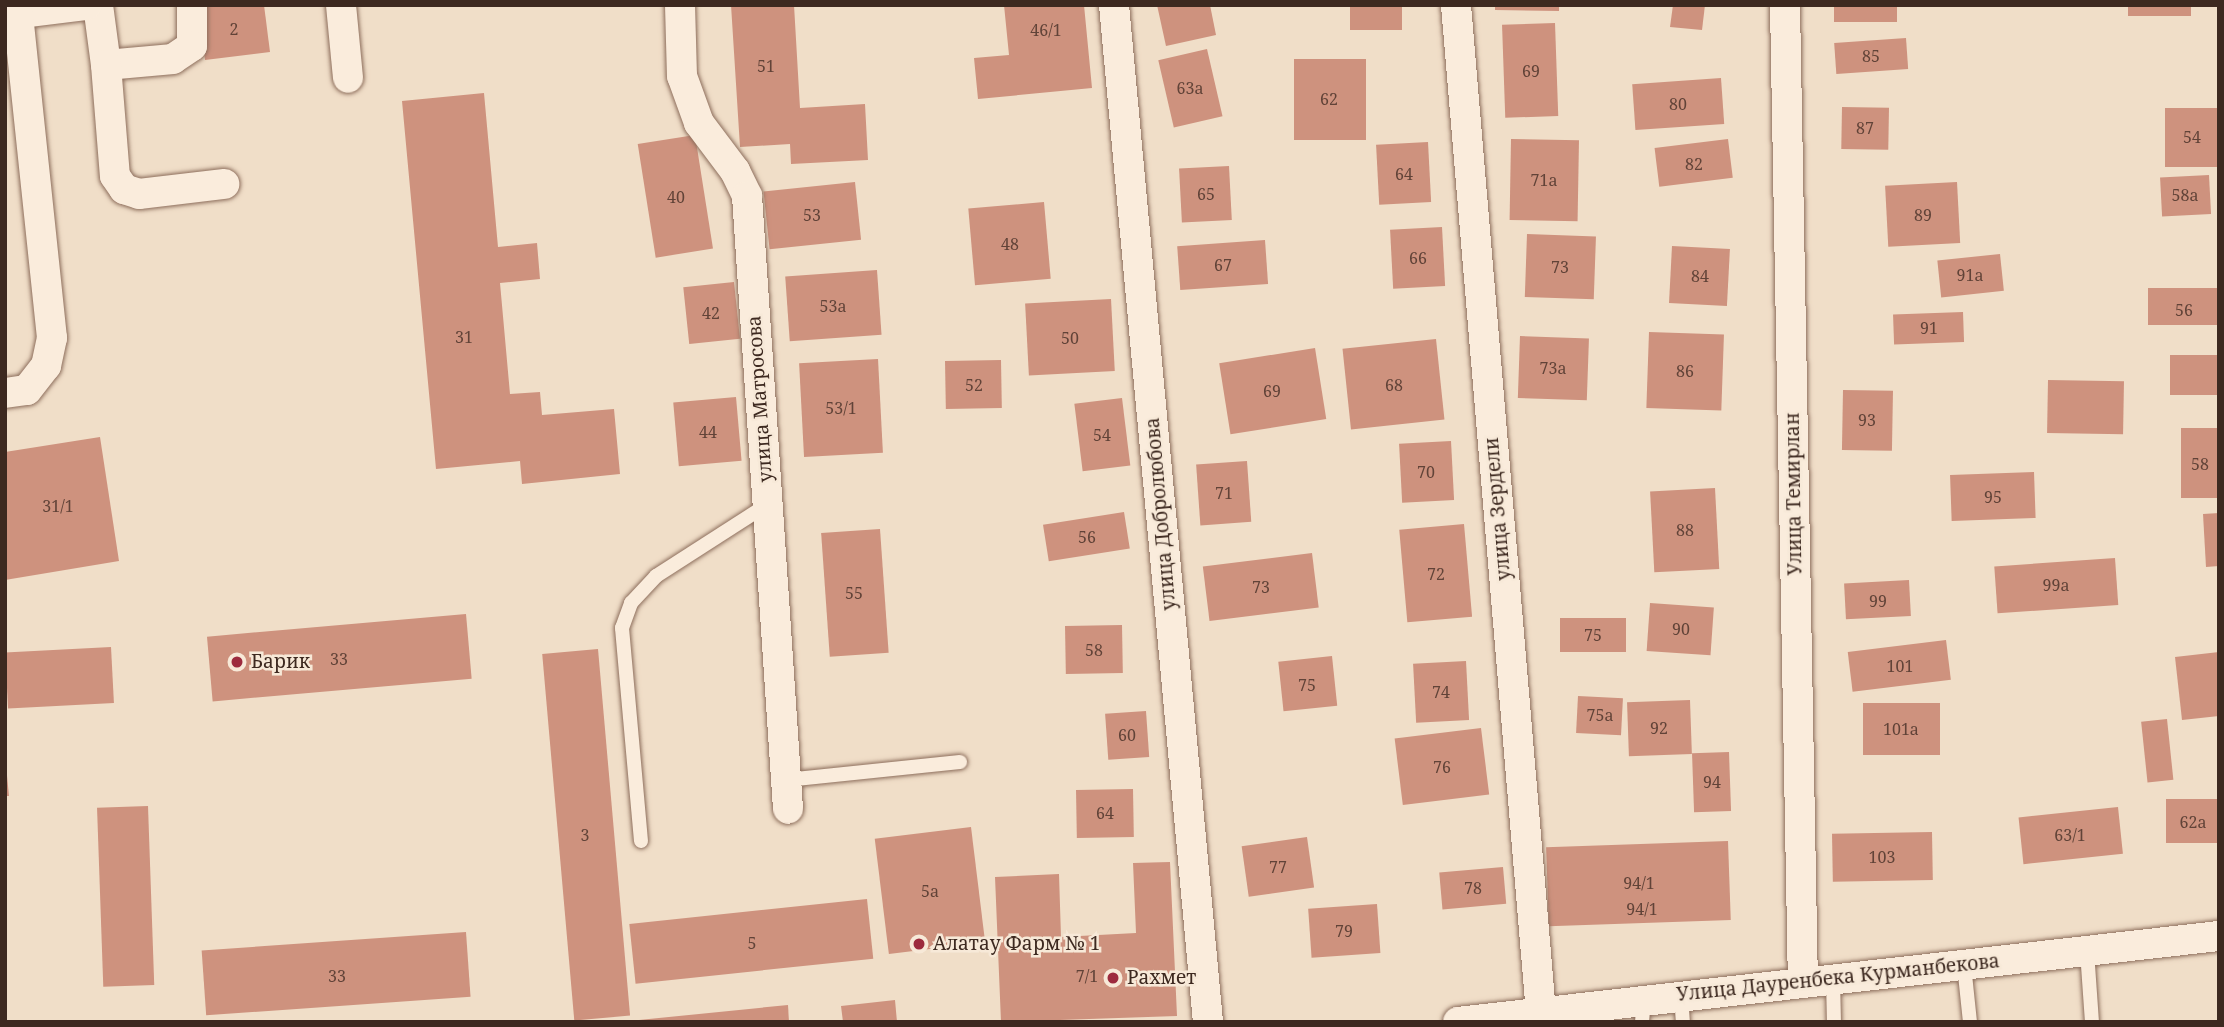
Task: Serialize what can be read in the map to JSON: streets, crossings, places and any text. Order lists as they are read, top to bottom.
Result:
{
  "streets": {
    "street": [
      "улица Матросова",
      "Улица Темирлан",
      "улица Зердели",
      "улица Добролюбова",
      "Улица Дауренбека Курманбекова"
    ]
  },
  "crossings": [
    ["Улица Темирлан", "Улица Дауренбека Курманбекова"],
    ["улица Зердели", "Улица Дауренбека Курманбекова"]
  ],
  "places": ["Барик", "Алатау Фарм № 1", "Рахмет"],
  "house_numbers": [
    "2",
    "46/1",
    "85",
    "51",
    "69",
    "63а",
    "62",
    "80",
    "87",
    "54",
    "82",
    "64",
    "71а",
    "65",
    "58а",
    "40",
    "53",
    "89",
    "48",
    "66",
    "67",
    "73",
    "91а",
    "84",
    "53а",
    "56",
    "42",
    "91",
    "31",
    "50",
    "73а",
    "86",
    "52",
    "68",
    "69",
    "53/1",
    "93",
    "44",
    "54",
    "58",
    "70",
    "71",
    "95",
    "31/1",
    "88",
    "56",
    "72",
    "99а",
    "73",
    "55",
    "99",
    "90",
    "75",
    "58",
    "33",
    "101",
    "75",
    "74",
    "75а",
    "92",
    "101а",
    "60",
    "76",
    "94",
    "64",
    "62а",
    "3",
    "63/1",
    "103",
    "77",
    "94/1",
    "78",
    "5а",
    "94/1",
    "79",
    "5",
    "33",
    "7/1"
  ]
}
